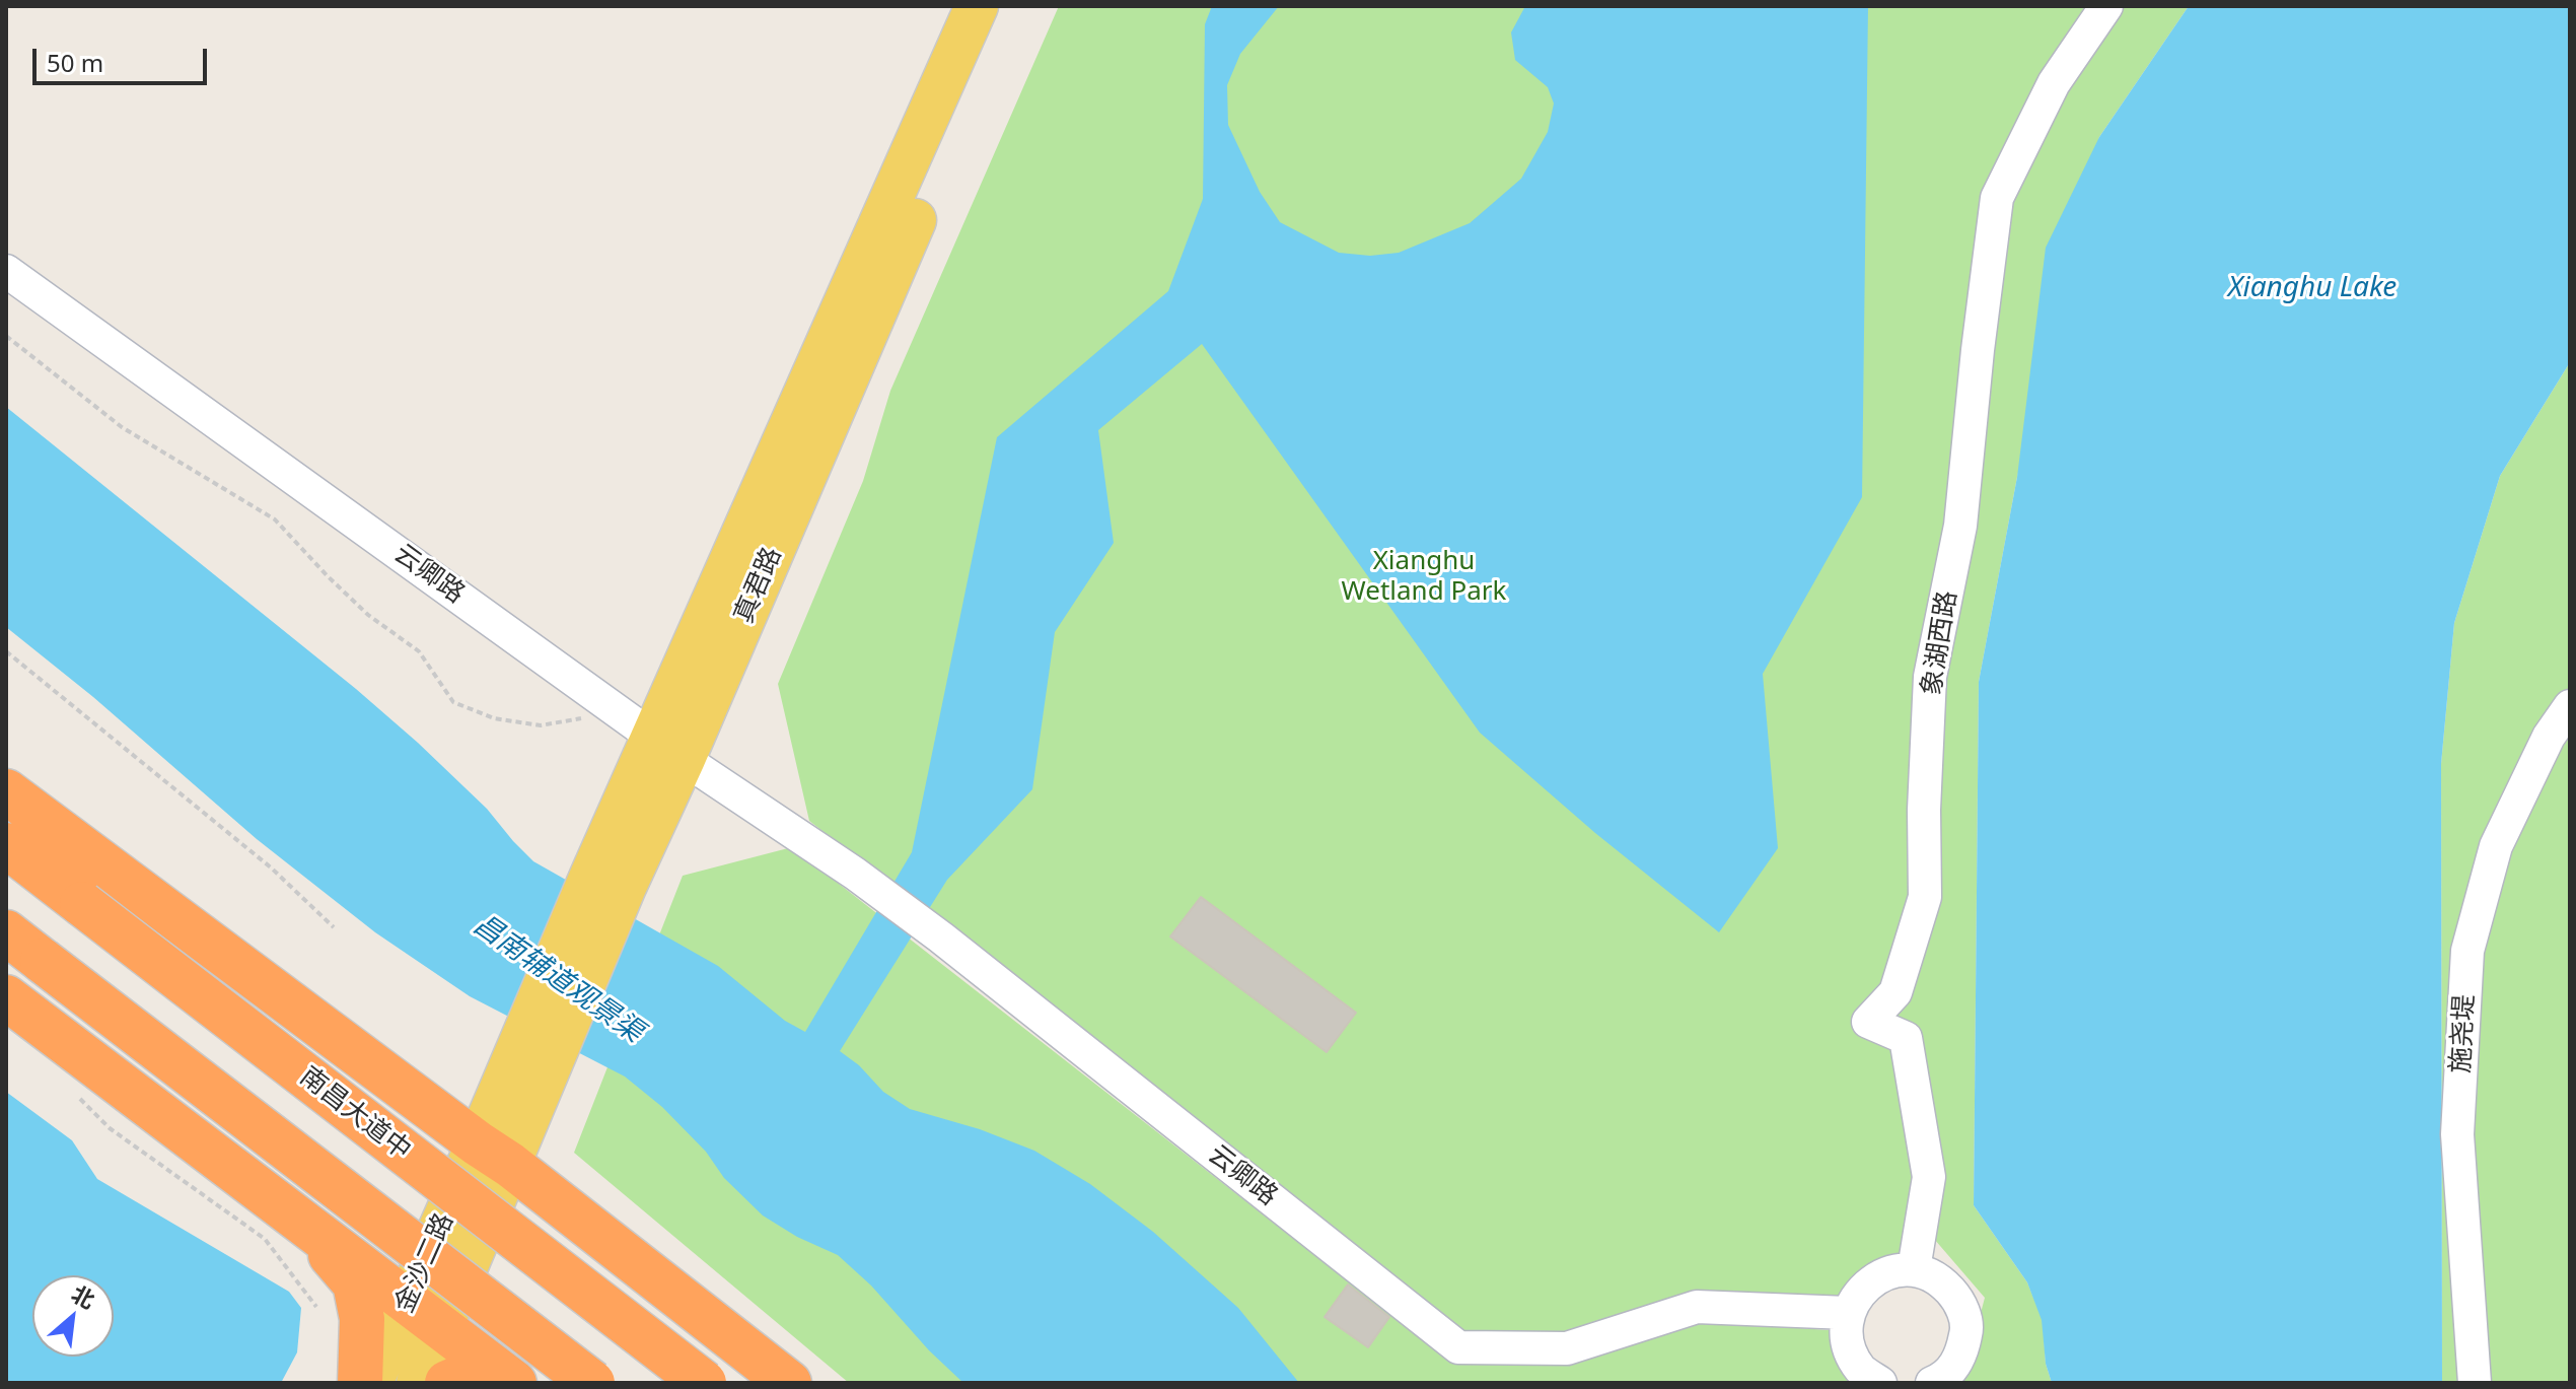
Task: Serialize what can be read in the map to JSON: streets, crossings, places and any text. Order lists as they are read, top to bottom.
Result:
{
  "streets": {
    "highway": ["南昌大道中"],
    "main road": ["真君路", "金沙二路"],
    "street": ["云卿路", "象湖西路", "施尧堤"]
  },
  "crossings": [
    ["云卿路", "真君路"],
    ["真君路", "金沙二路"]
  ],
  "water": ["Xianghu Lake", "昌南辅道观景渠"],
  "parks": ["Xianghu Wetland Park"],
  "scale_bar": "50 m",
  "north": "top right"
}
